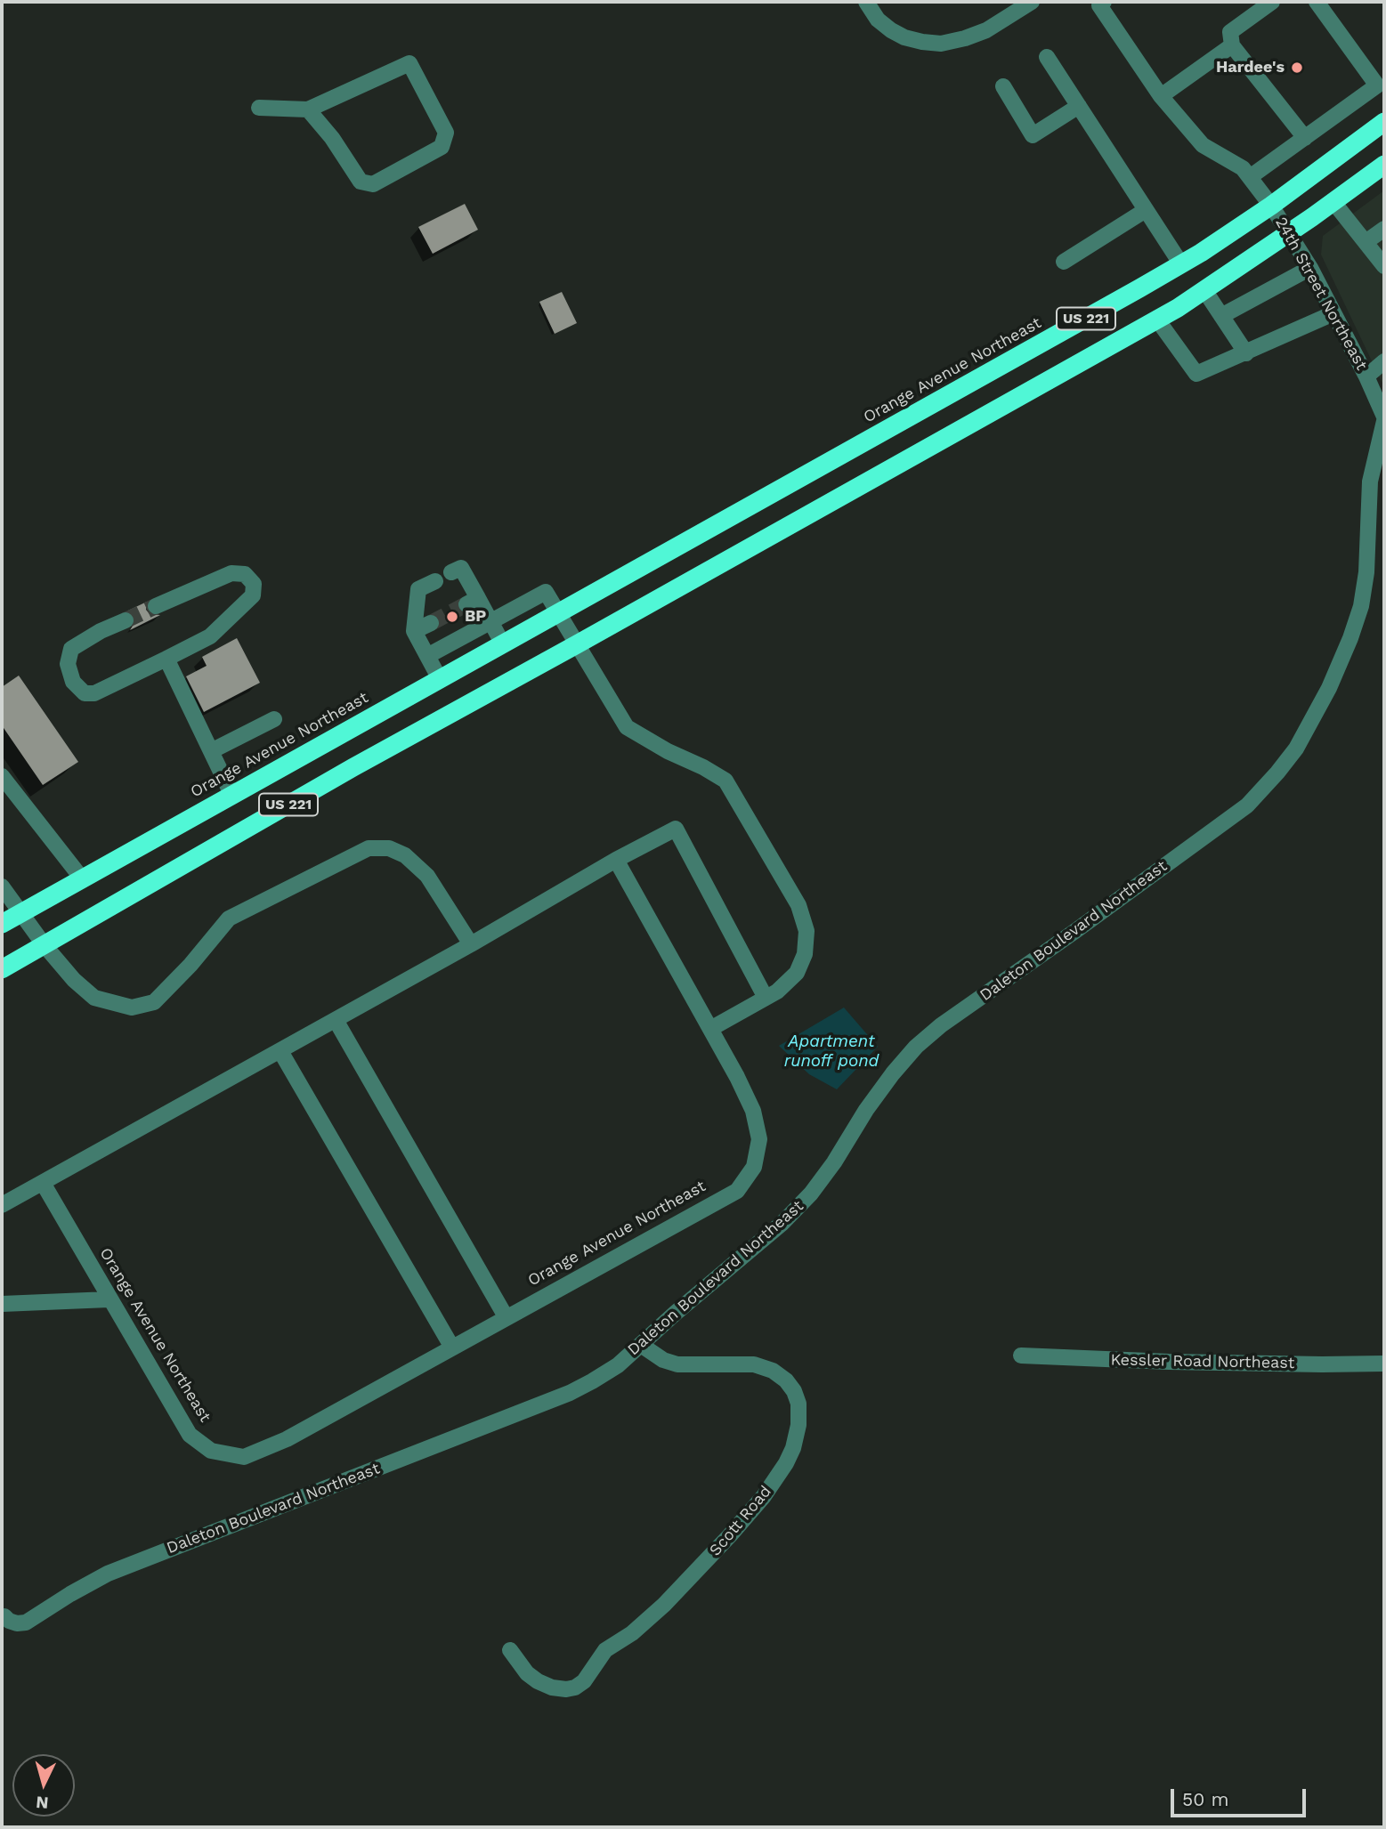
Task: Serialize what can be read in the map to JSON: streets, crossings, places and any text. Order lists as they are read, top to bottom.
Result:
{
  "streets": {
    "highway": ["US 221", "Orange Avenue Northeast"],
    "street": [
      "24th Street Northeast",
      "Daleton Boulevard Northeast",
      "Kessler Road Northeast",
      "Scott Road"
    ]
  },
  "crossings": [
    ["24th Street Northeast", "US 221"],
    ["24th Street Northeast", "Orange Avenue Northeast"],
    ["24th Street Northeast", "Daleton Boulevard Northeast"],
    ["Daleton Boulevard Northeast", "Scott Road"]
  ],
  "water": ["Apartment runoff pond"],
  "places": ["Hardee's", "BP"],
  "scale_bar": "50 m",
  "north": "bottom"
}
